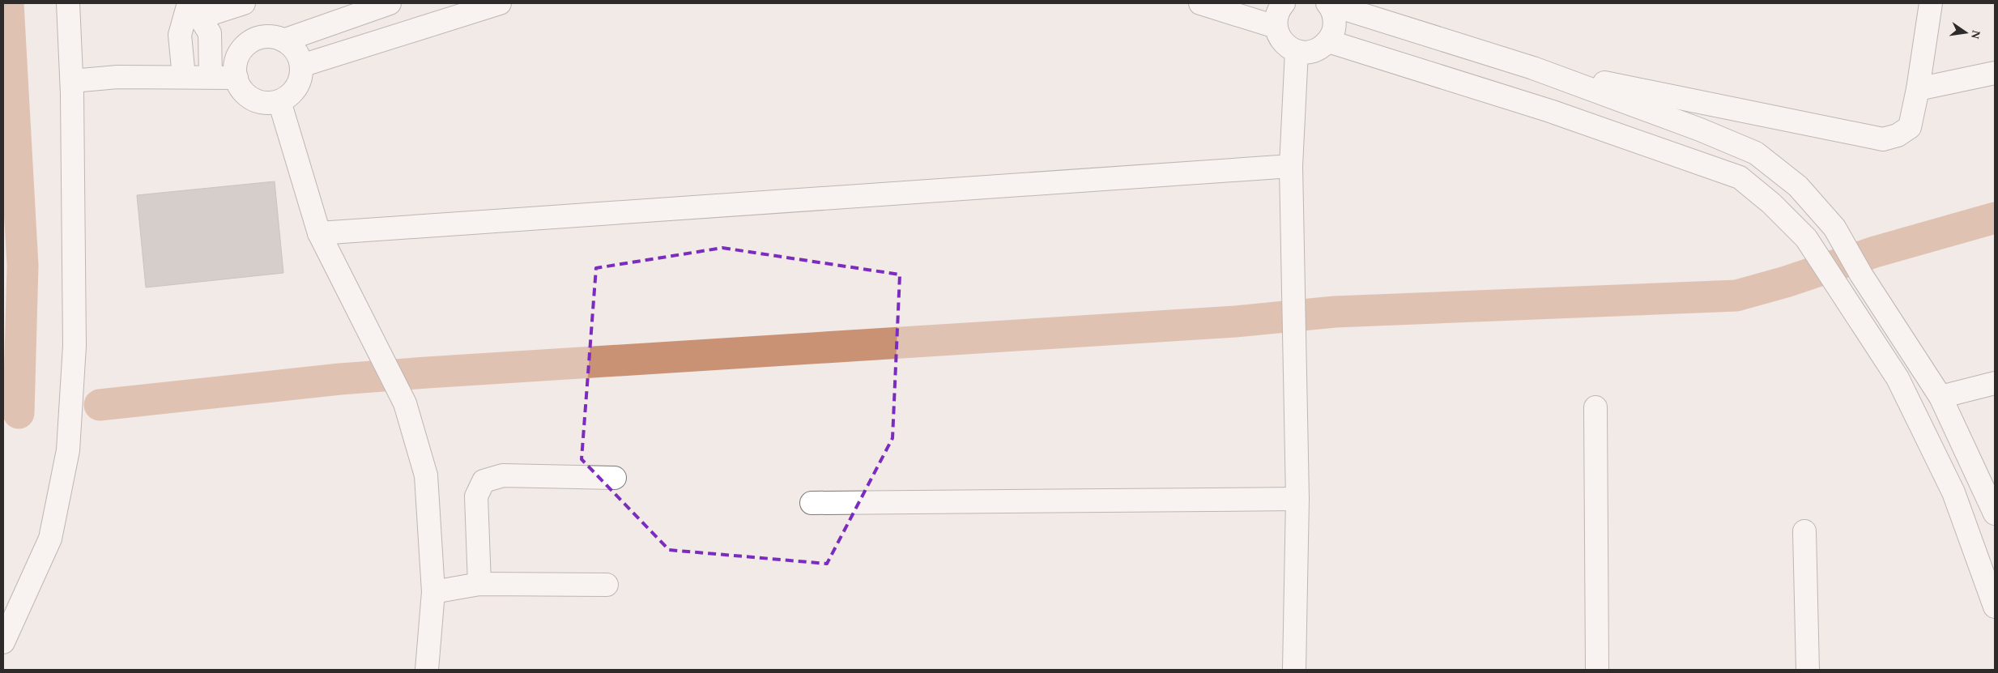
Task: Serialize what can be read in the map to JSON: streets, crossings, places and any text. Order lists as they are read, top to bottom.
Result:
{
  "north": "right"
}
